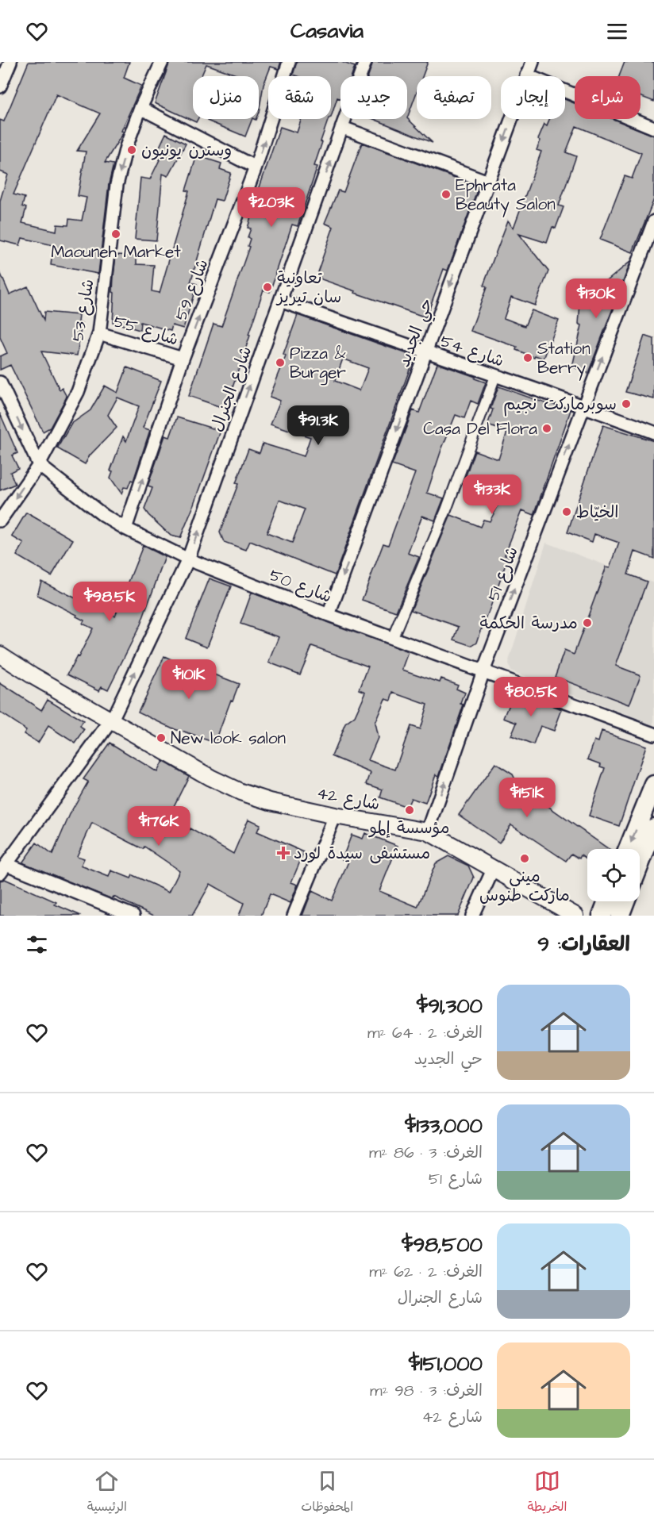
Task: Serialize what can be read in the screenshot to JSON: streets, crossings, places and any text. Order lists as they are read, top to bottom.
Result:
{
  "streets": {
    "street": [
      "شارع 59",
      "شارع 53",
      "شارع 55",
      "حي الجديد",
      "شارع 54",
      "شارع الجنرال",
      "شارع 51",
      "شارع 50",
      "شارع 42"
    ]
  },
  "crossings": [
    ["شارع 59", "شارع 55"],
    ["شارع 59", "شارع 50"],
    ["شارع 53", "شارع 55"],
    ["شارع 53", "شارع 50"],
    ["حي الجديد", "شارع 54"],
    ["حي الجديد", "شارع 50"],
    ["شارع 54", "شارع الجنرال"],
    ["شارع 54", "شارع 51"],
    ["شارع الجنرال", "شارع 50"],
    ["شارع الجنرال", "شارع 42"],
    ["شارع 51", "شارع 50"],
    ["شارع 51", "شارع 42"]
  ],
  "one_way": ["شارع 59", "شارع 53", "شارع الجنرال"],
  "places": {
    "other": [
      "وسترن يونيون",
      "Ephrata Beauty Salon",
      "Maouneh Market",
      "تعاونية سان تيريز",
      "Station Berry",
      "Pizza & Burger",
      "سوبرماركت نجيم",
      "Casa Del Flora",
      "الخيّاط",
      "مدرسة الحكمة",
      "New look salon",
      "مؤسسة إلمو",
      "ميني ماركت طنوس"
    ],
    "health": ["مستشفى سيدة لورد"]
  },
  "page": {
    "header": "Casavia",
    "chip": [
      "شراء",
      "إيجار",
      "تصفية",
      "جديد",
      "شقة",
      "منزل"
    ],
    "price": [
      "$203K",
      "$130K",
      "$91.3K",
      "$133K",
      "$98.5K",
      "$101K",
      "$80.5K",
      "$151K",
      "$176K"
    ],
    "heading": "العقارات: 9",
    "list": [
      {
        "name": "$91,300",
        "note": "الغرف: 2 · 64 m² · حي الجديد"
      },
      {
        "name": "$133,000",
        "note": "الغرف: 3 · 86 m² · شارع 51"
      },
      {
        "name": "$98,500",
        "note": "الغرف: 2 · 62 m² · شارع الجنرال"
      },
      {
        "name": "$151,000",
        "note": "الغرف: 3 · 98 m² · شارع 42"
      }
    ],
    "tabs": ["الخريطة", "المحفوظات", "الرئيسية"]
  }
}
